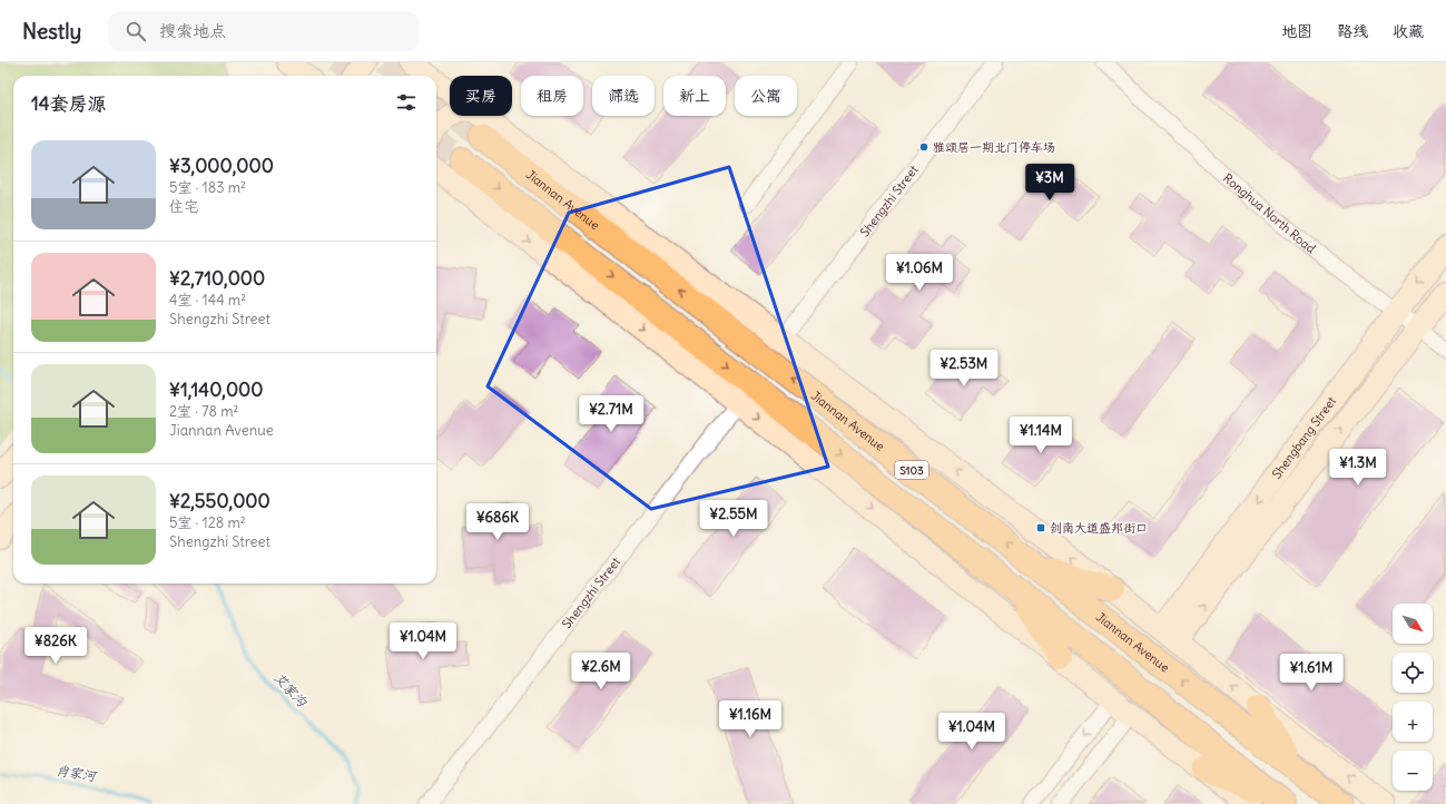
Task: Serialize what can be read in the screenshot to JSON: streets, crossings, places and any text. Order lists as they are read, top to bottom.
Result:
{
  "streets": {
    "highway": ["Jiannan Avenue", "S103"],
    "main road": ["Shengbang Street"],
    "street": ["Shengzhi Street", "Ronghua North Road"]
  },
  "crossings": [
    ["Ronghua North Road", "Shengbang Street"]
  ],
  "water": ["艾家沟", "肖家河"],
  "places": {
    "other": ["雅颂居一期北门停车场"],
    "transit": ["剑南大道盛邦街口"]
  },
  "north": "bottom right",
  "page": {
    "header": "Nestly",
    "search": "搜索地点",
    "nav": ["地图", "路线", "收藏"],
    "chip": [
      "买房",
      "租房",
      "筛选",
      "新上",
      "公寓"
    ],
    "heading": "14套房源",
    "list": [
      {
        "name": "¥3,000,000",
        "note": "5室 · 183 m² · 住宅"
      },
      {
        "name": "¥2,710,000",
        "note": "4室 · 144 m² · Shengzhi Street"
      },
      {
        "name": "¥1,140,000",
        "note": "2室 · 78 m² · Jiannan Avenue"
      },
      {
        "name": "¥2,550,000",
        "note": "5室 · 128 m² · Shengzhi Street"
      }
    ],
    "price": [
      "¥3M",
      "¥1.06M",
      "¥2.53M",
      "¥2.71M",
      "¥1.14M",
      "¥1.3M",
      "¥2.55M",
      "¥686K",
      "¥1.04M",
      "¥826K",
      "¥2.6M",
      "¥1.61M",
      "¥1.16M",
      "¥1.04M"
    ],
    "map_buttons": ["+", "−"]
  }
}
